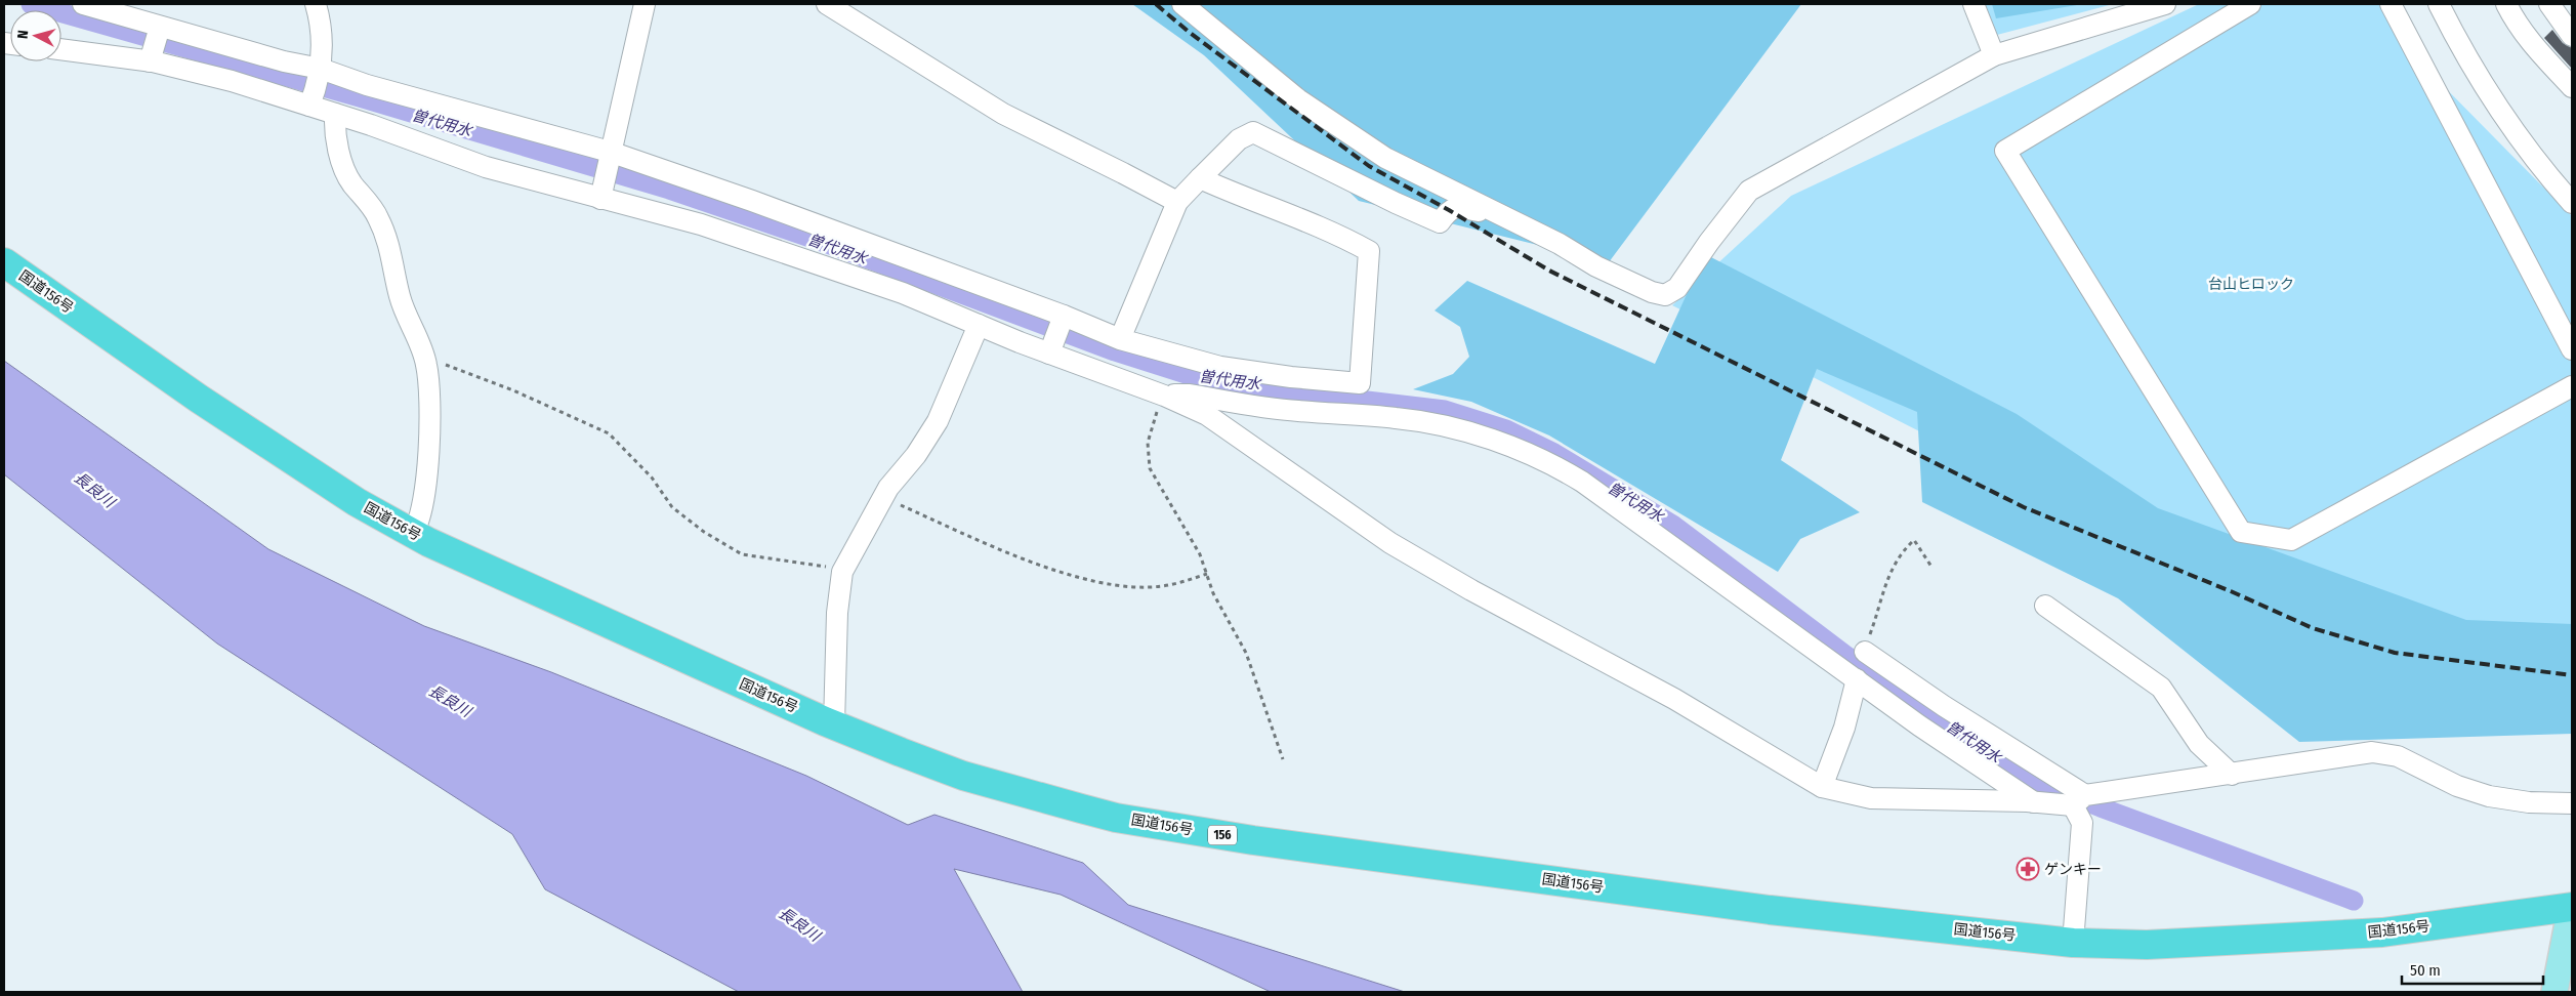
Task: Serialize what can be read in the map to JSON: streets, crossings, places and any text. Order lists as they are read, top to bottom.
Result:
{
  "streets": {
    "highway": ["国道156号", "156"]
  },
  "water": ["曽代用水", "長良川"],
  "parks": ["台山ヒロック"],
  "places": {
    "pharmacy": ["ゲンキー"]
  },
  "scale_bar": "50 m",
  "north": "left"
}
